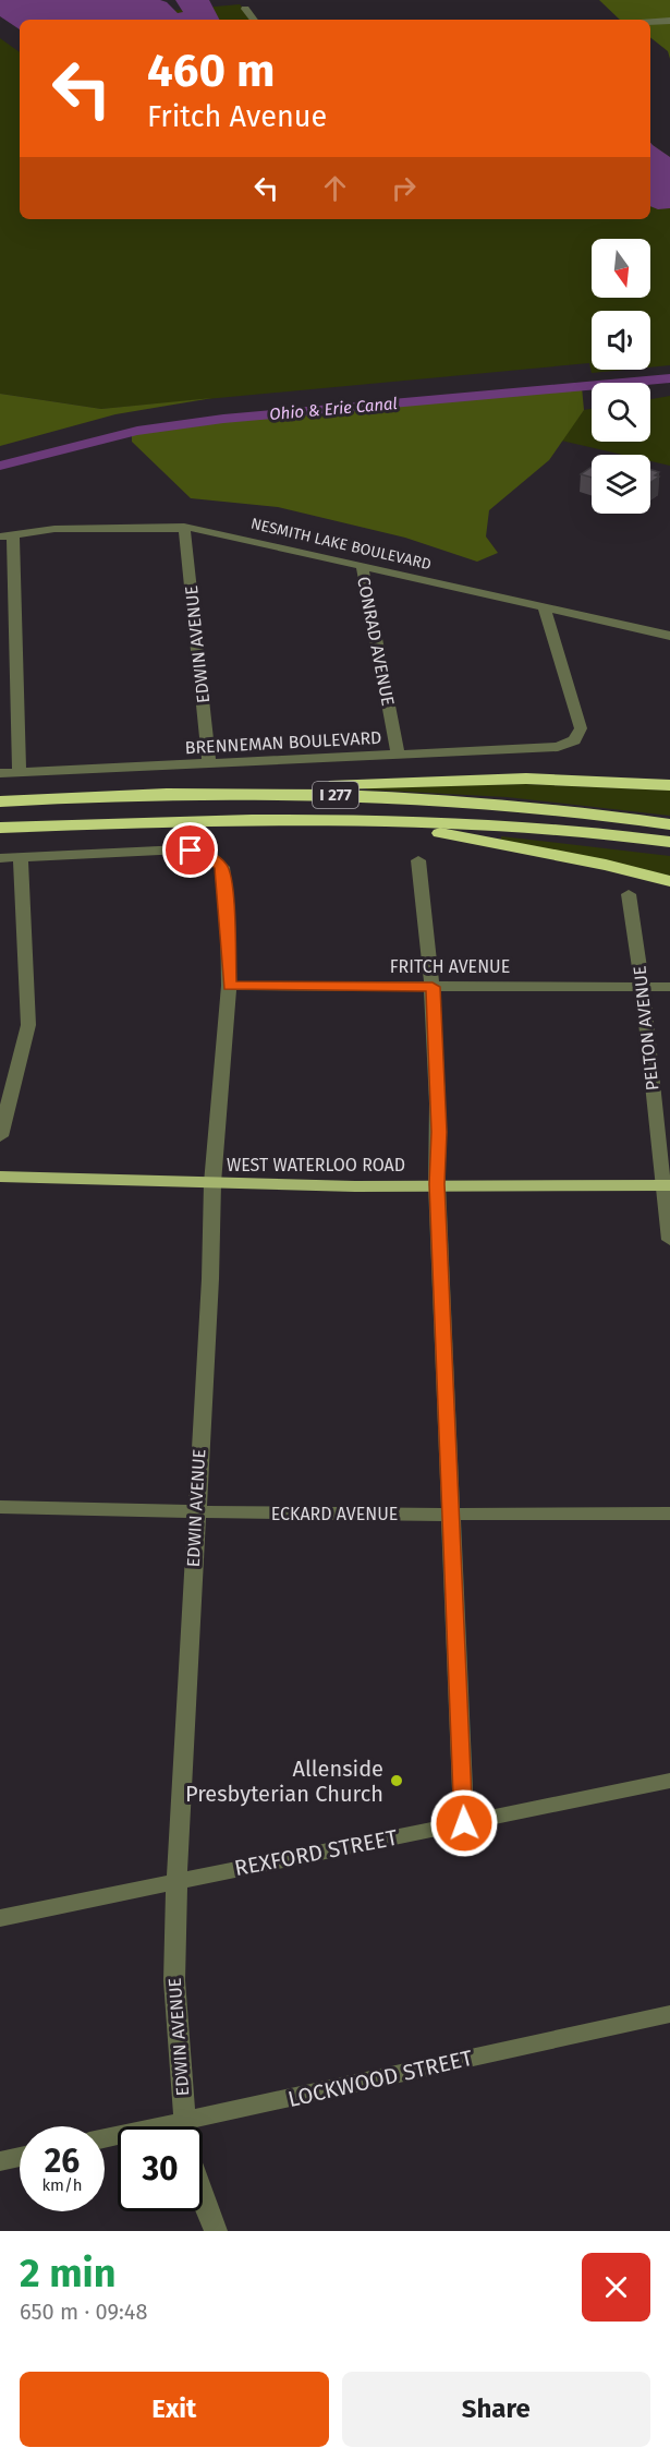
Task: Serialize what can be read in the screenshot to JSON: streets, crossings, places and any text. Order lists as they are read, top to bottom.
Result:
{
  "streets": {
    "highway": ["I 277"],
    "main road": ["WEST WATERLOO ROAD"],
    "street": [
      "NESMITH LAKE BOULEVARD",
      "CONRAD AVENUE",
      "EDWIN AVENUE",
      "BRENNEMAN BOULEVARD",
      "FRITCH AVENUE",
      "PELTON AVENUE",
      "ECKARD AVENUE",
      "REXFORD STREET",
      "LOCKWOOD STREET"
    ]
  },
  "crossings": [
    ["NESMITH LAKE BOULEVARD", "CONRAD AVENUE"],
    ["NESMITH LAKE BOULEVARD", "EDWIN AVENUE"],
    ["NESMITH LAKE BOULEVARD", "BRENNEMAN BOULEVARD"],
    ["CONRAD AVENUE", "BRENNEMAN BOULEVARD"],
    ["EDWIN AVENUE", "BRENNEMAN BOULEVARD"],
    ["EDWIN AVENUE", "FRITCH AVENUE"],
    ["EDWIN AVENUE", "WEST WATERLOO ROAD"],
    ["EDWIN AVENUE", "ECKARD AVENUE"],
    ["EDWIN AVENUE", "REXFORD STREET"],
    ["FRITCH AVENUE", "PELTON AVENUE"],
    ["PELTON AVENUE", "WEST WATERLOO ROAD"]
  ],
  "water": ["Ohio & Erie Canal"],
  "places": ["Allenside Presbyterian Church"],
  "north": "bottom",
  "page": {
    "turn": ["460 m", "Fritch Avenue"],
    "speed": "26 km/h",
    "limit": "30",
    "heading": ["2 min", "650 m · 09:48"],
    "buttons": ["Exit", "Share"]
  }
}
